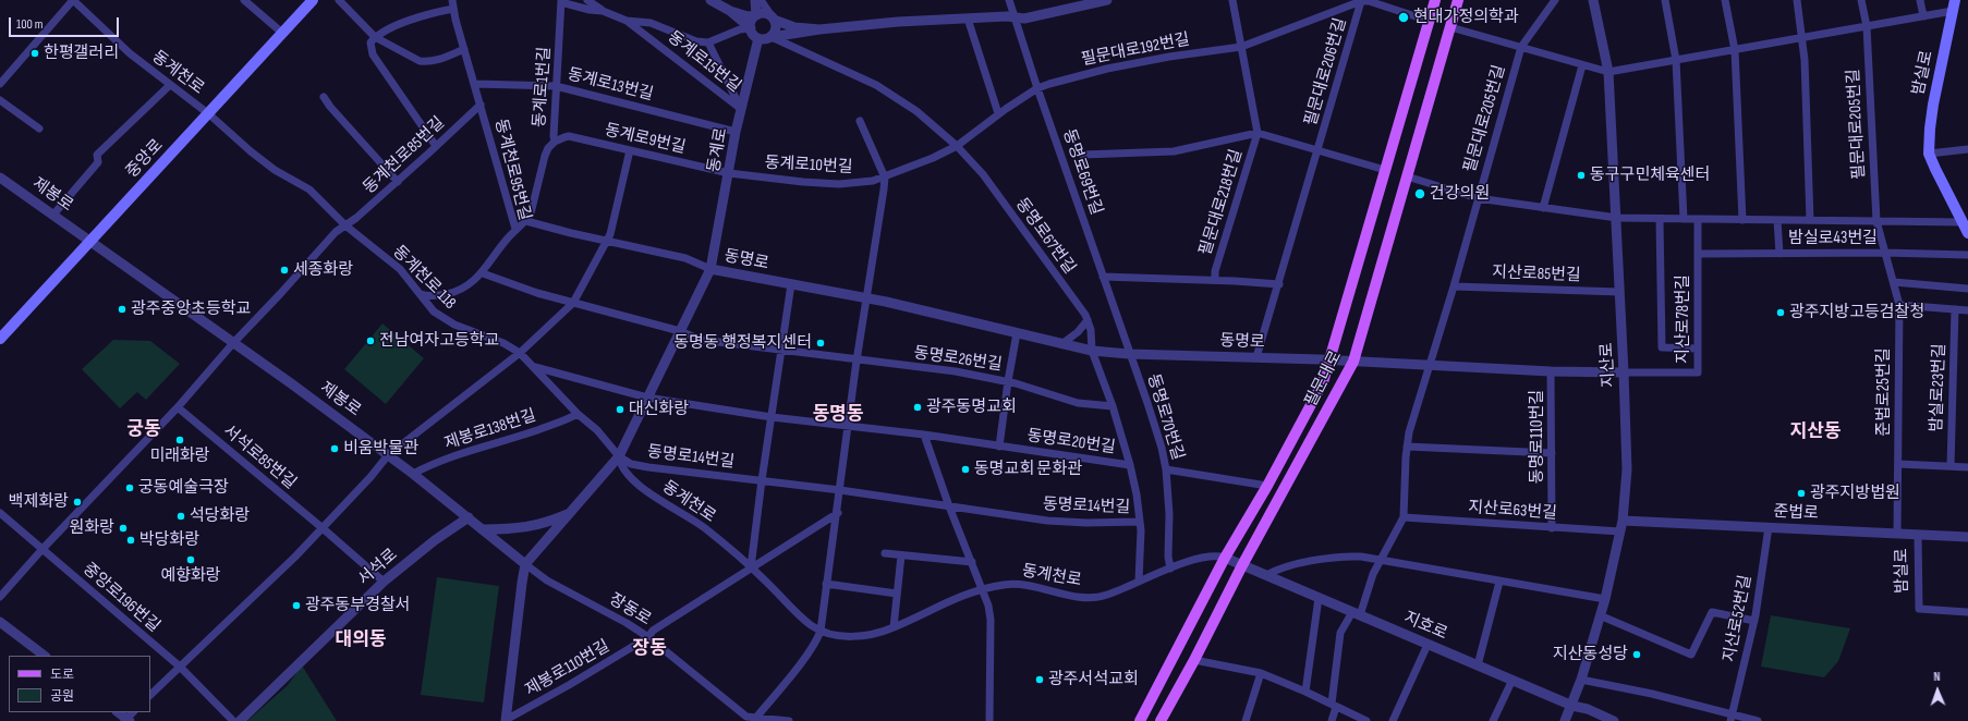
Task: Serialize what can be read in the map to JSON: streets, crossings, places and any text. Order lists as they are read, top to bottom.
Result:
{
  "streets": {
    "main road": ["밤실로", "중앙로", "필문대로"],
    "street": [
      "필문대로192번길",
      "동계로15번길",
      "필문대로206번길",
      "동계천로",
      "동계로13번길",
      "동계로1번길",
      "필문대로205번길",
      "동계로9번길",
      "동계로",
      "동계천로85번길",
      "동계로10번길",
      "동계천로95번길",
      "동명로69번길",
      "제봉로",
      "필문대로218번길",
      "동명로67번길",
      "밤실로43번길",
      "동명로",
      "지산로85번길",
      "동계천로 118",
      "지산로78번길",
      "동명로26번길",
      "지산로",
      "밤실로23번길",
      "준법로25번길",
      "동명로70번길",
      "제봉로138번길",
      "동명로110번길",
      "동명로20번길",
      "서석로85번길",
      "동명로14번길",
      "지산로63번길",
      "준법로",
      "서석로",
      "중앙로196번길",
      "장동로",
      "지산로52번길",
      "지호로",
      "제봉로110번길"
    ]
  },
  "crossings": [
    ["필문대로192번길", "필문대로206번길"],
    ["필문대로192번길", "동명로69번길"],
    ["동계로15번길", "동계로1번길"],
    ["동계로15번길", "동계로"],
    ["필문대로206번길", "필문대로218번길"],
    ["필문대로206번길", "필문대로"],
    ["동계천로", "중앙로"],
    ["동계천로", "동명로"],
    ["동계천로", "동계천로 118"],
    ["동계천로", "필문대로"],
    ["동계천로", "동명로70번길"],
    ["동계천로", "동명로14번길"],
    ["동계천로", "지호로"],
    ["동계천로", "제봉로110번길"],
    ["밤실로", "필문대로205번길"],
    ["밤실로", "준법로"],
    ["동계로13번길", "동계로1번길"],
    ["동계로13번길", "동계로"],
    ["동계로13번길", "동계천로95번길"],
    ["동계로1번길", "동계로9번길"],
    ["필문대로205번길", "지산로78번길"],
    ["필문대로205번길", "지산로"],
    ["필문대로205번길", "필문대로"],
    ["필문대로205번길", "준법로25번길"],
    ["동계로9번길", "동계로"],
    ["동계로9번길", "동계로10번길"],
    ["동계로", "동계로10번길"],
    ["동계로", "동명로67번길"],
    ["동계로", "동명로"],
    ["동계천로85번길", "동계천로95번길"],
    ["동계천로85번길", "제봉로"],
    ["동계천로85번길", "동계천로 118"],
    ["동계천로85번길", "서석로85번길"],
    ["동계천로85번길", "중앙로196번길"],
    ["중앙로", "제봉로"],
    ["중앙로", "동계천로 118"],
    ["동계로10번길", "동명로67번길"],
    ["동계천로95번길", "동계천로 118"],
    ["동계천로95번길", "동명로26번길"],
    ["동명로69번길", "필문대로218번길"],
    ["동명로69번길", "동명로"],
    ["동명로69번길", "동명로70번길"],
    ["제봉로", "동명로"],
    ["제봉로", "제봉로138번길"],
    ["제봉로", "서석로"],
    ["제봉로", "장동로"],
    ["동명로67번길", "동명로"],
    ["밤실로43번길", "지산로78번길"],
    ["밤실로43번길", "준법로25번길"],
    ["동명로", "동계천로 118"],
    ["동명로", "지산로78번길"],
    ["동명로", "동명로26번길"],
    ["동명로", "지산로"],
    ["동명로", "필문대로"],
    ["동명로", "동명로70번길"],
    ["동명로", "동명로110번길"],
    ["동명로", "동명로20번길"],
    ["동명로", "동명로14번길"],
    ["동명로", "장동로"],
    ["지산로85번길", "지산로"],
    ["동계천로 118", "제봉로138번길"],
    ["동계천로 118", "동명로14번길"],
    ["지산로78번길", "지산로"],
    ["지산로", "지산로63번길"],
    ["지산로", "준법로"],
    ["지산로", "지호로"],
    ["필문대로", "지호로"],
    ["준법로25번길", "준법로"],
    ["동명로110번길", "지산로63번길"],
    ["동명로20번길", "동명로14번길"],
    ["서석로85번길", "서석로"],
    ["준법로", "지산로52번길"],
    ["장동로", "제봉로110번길"]
  ],
  "districts": [
    "동명동",
    "궁동",
    "지산동",
    "대의동",
    "장동"
  ],
  "places": [
    "현대가정의학과",
    "한평갤러리",
    "동구구민체육센터",
    "건강의원",
    "세종화랑",
    "광주중앙초등학교",
    "광주지방고등검찰청",
    "전남여자고등학교",
    "동명동 행정복지센터",
    "광주동명교회",
    "대신화랑",
    "미래화랑",
    "비움박물관",
    "동명교회 문화관",
    "궁동예술극장",
    "광주지방법원",
    "백제화랑",
    "석당화랑",
    "원화랑",
    "박당화랑",
    "예향화랑",
    "광주동부경찰서",
    "지산동성당",
    "광주서석교회"
  ],
  "legend": ["도로", "공원"],
  "scale_bar": "100 m",
  "north": "top"
}
